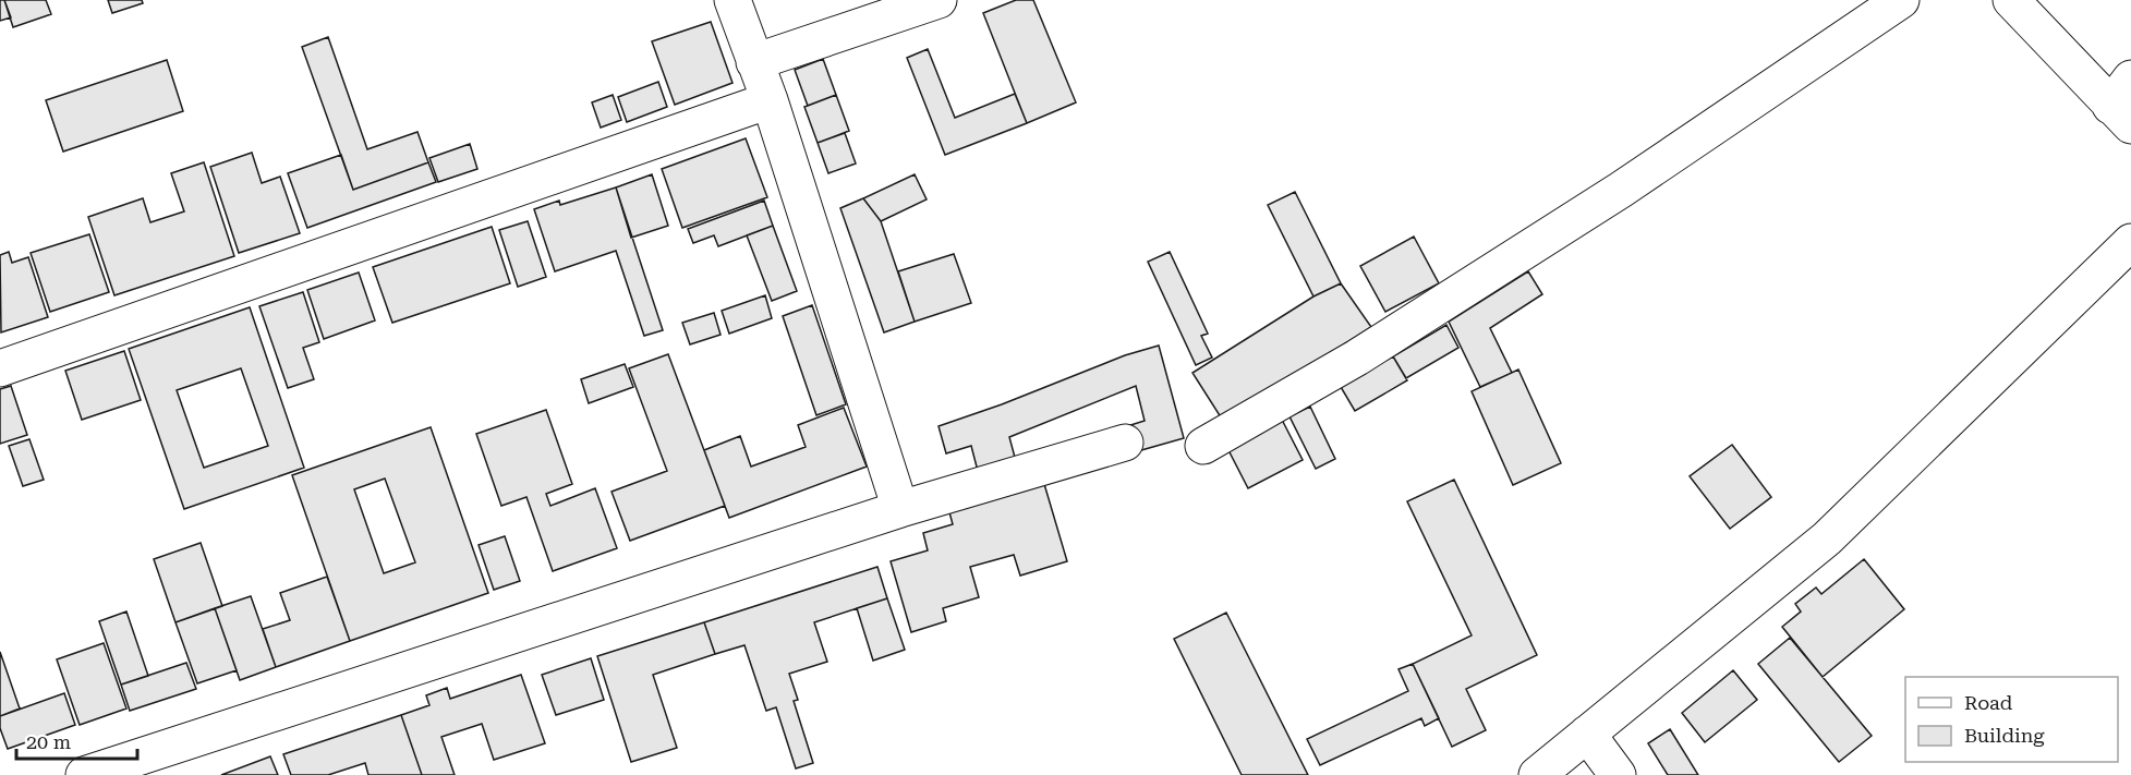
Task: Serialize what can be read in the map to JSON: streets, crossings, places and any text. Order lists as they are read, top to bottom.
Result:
{
  "legend": ["Road", "Building"],
  "scale_bar": "20 m"
}
